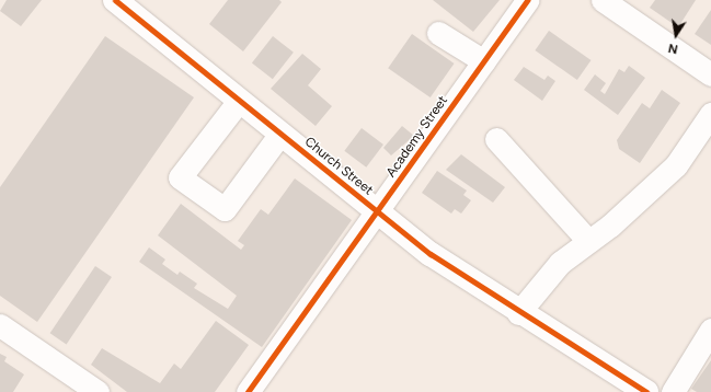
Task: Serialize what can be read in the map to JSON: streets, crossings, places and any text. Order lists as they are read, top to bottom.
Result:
{
  "streets": {
    "highway": ["Church Street"],
    "street": ["Academy Street"]
  },
  "crossings": [
    ["Academy Street", "Church Street"]
  ],
  "north": "bottom"
}
